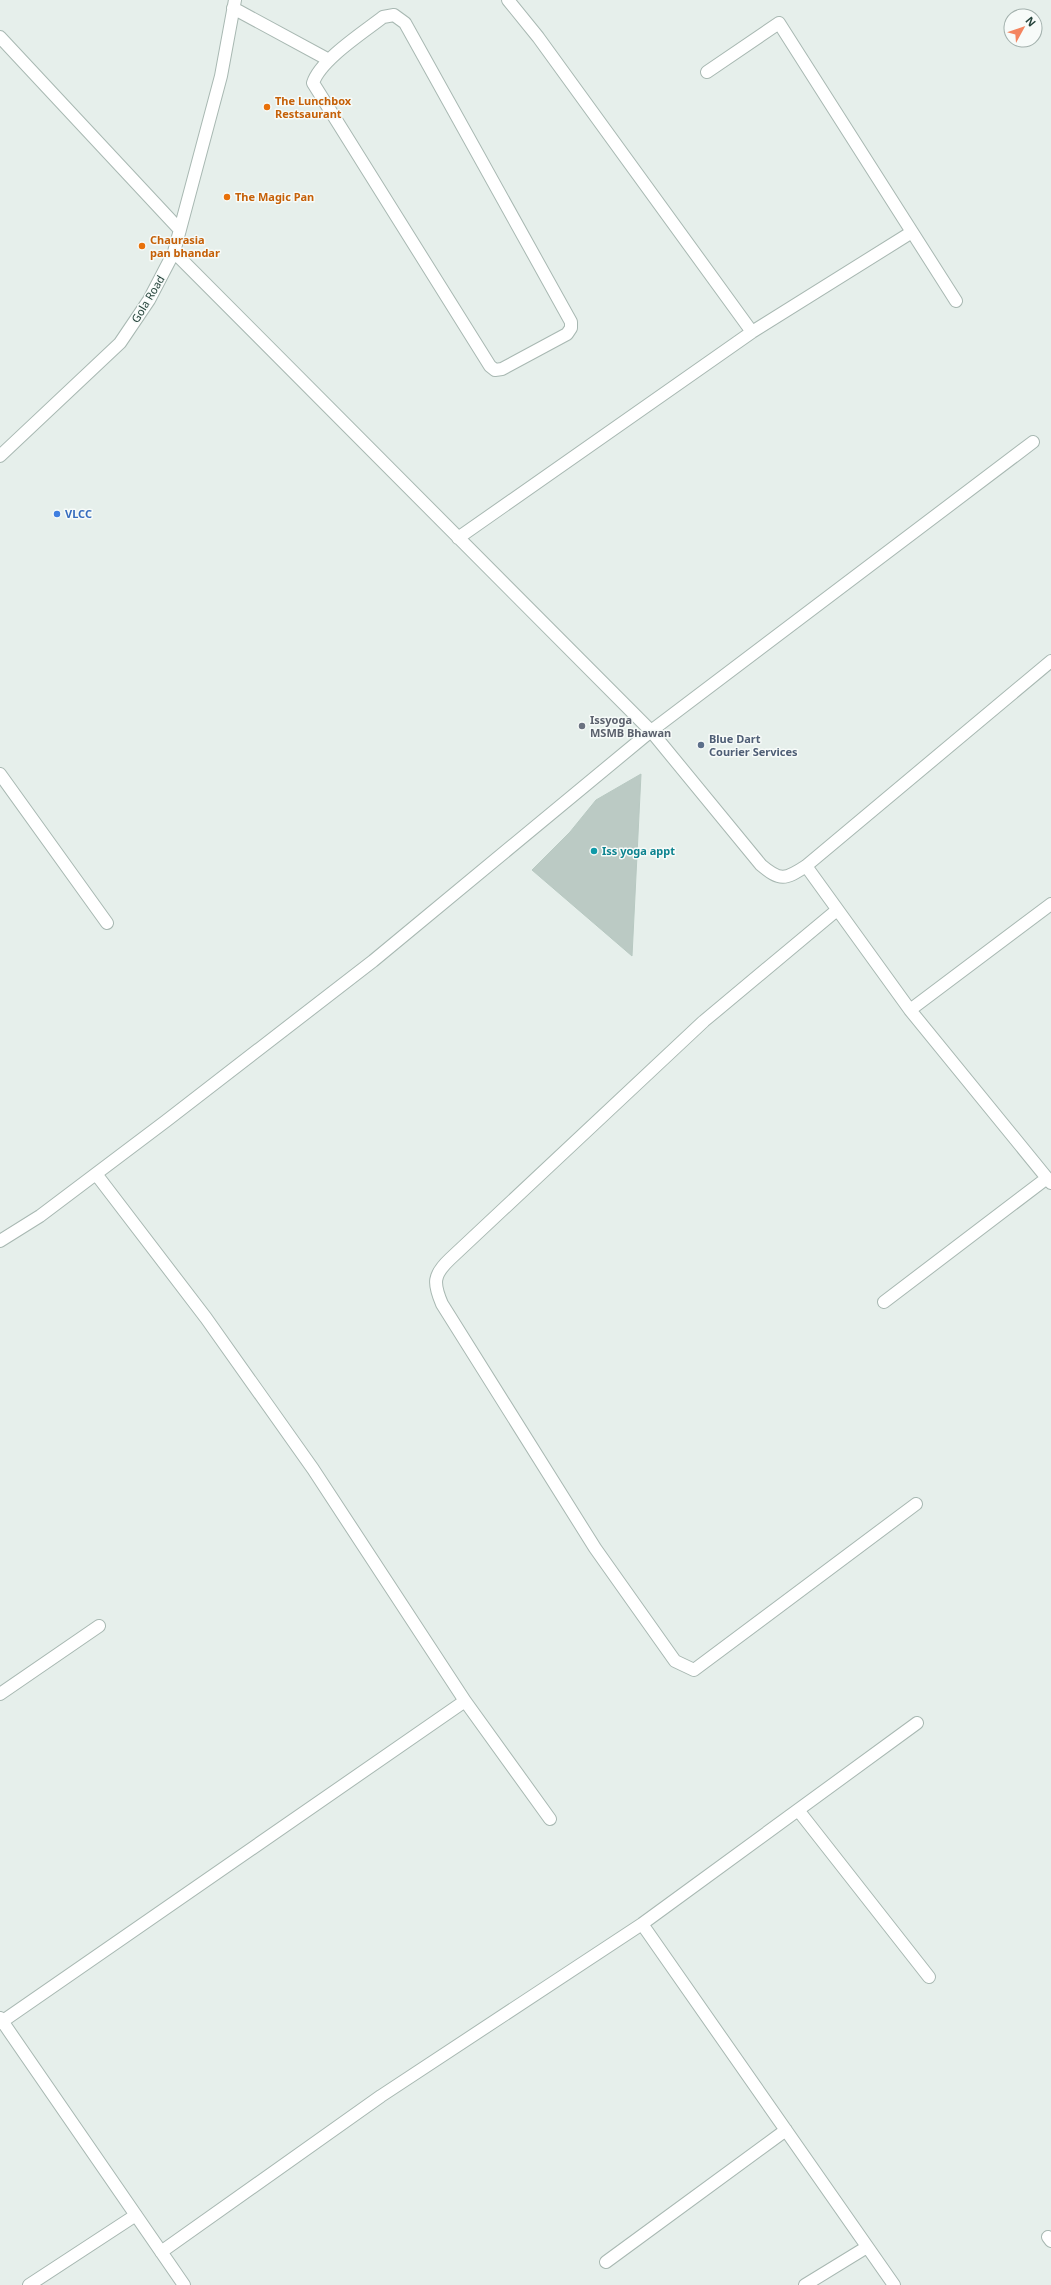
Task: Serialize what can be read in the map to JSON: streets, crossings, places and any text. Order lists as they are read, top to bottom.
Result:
{
  "streets": {
    "street": ["Gola Road"]
  },
  "places": [
    "The Lunchbox Restsaurant",
    "The Magic Pan",
    "Chaurasia pan bhandar",
    "VLCC",
    "Issyoga MSMB Bhawan",
    "Blue Dart Courier Services",
    "Iss yoga appt"
  ],
  "north": "top right"
}
